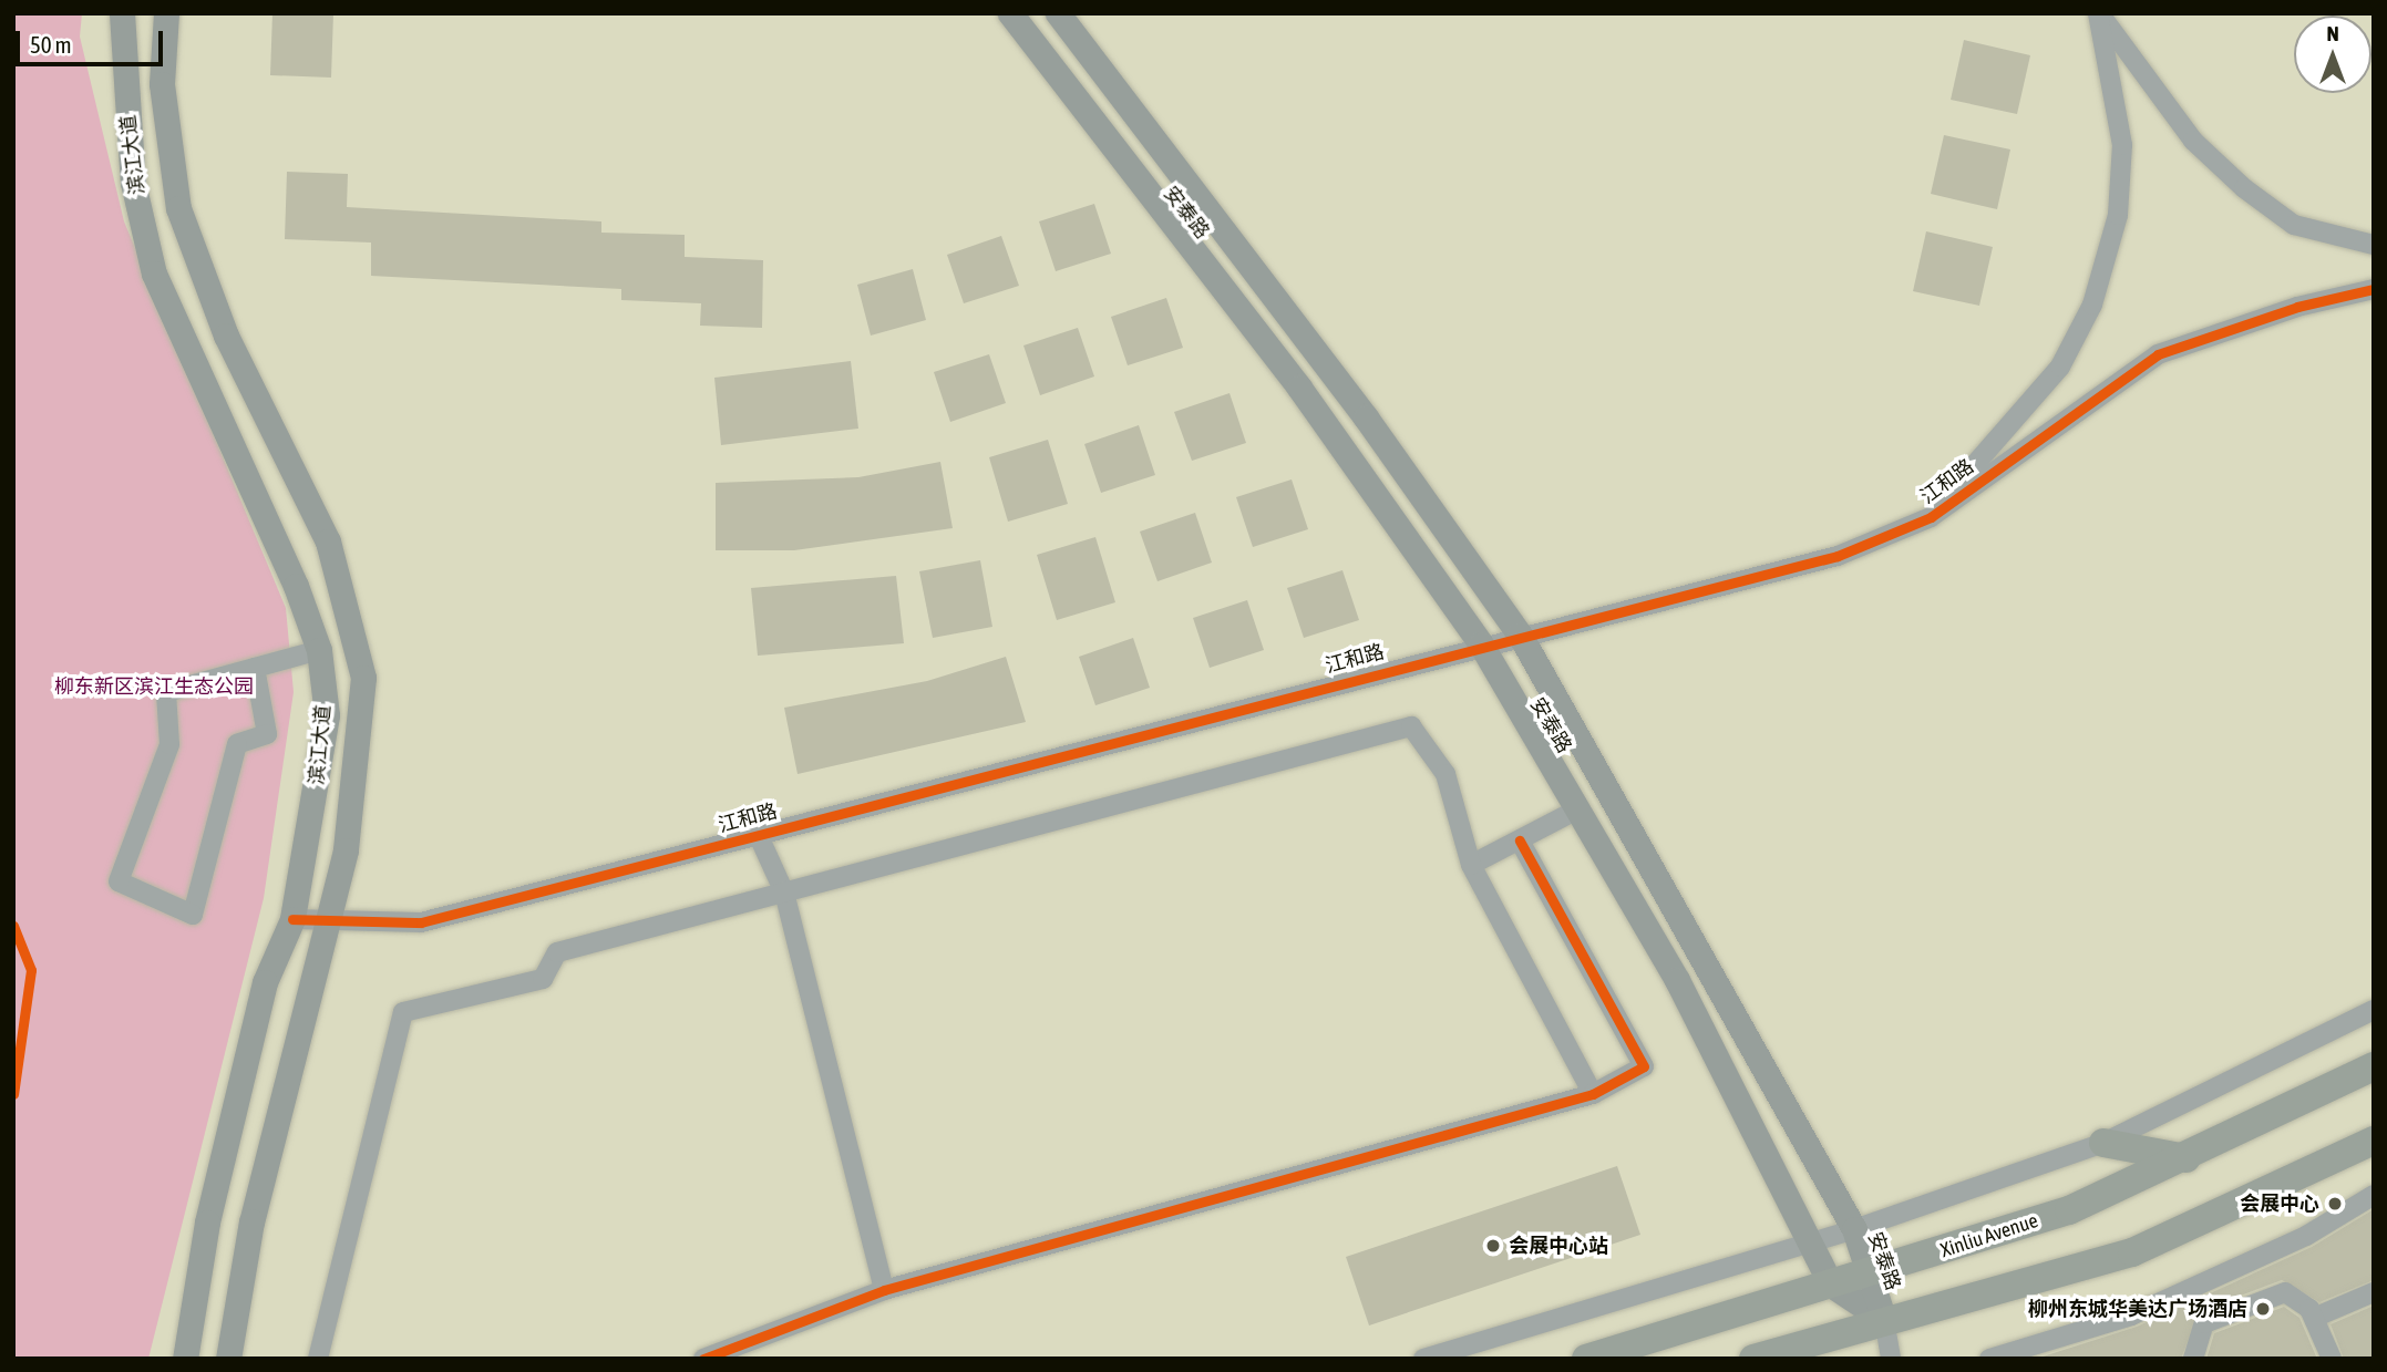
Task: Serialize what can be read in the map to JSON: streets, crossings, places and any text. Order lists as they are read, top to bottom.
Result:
{
  "streets": {
    "highway": ["Xinliu Avenue"],
    "main road": ["滨江大道", "安泰路"],
    "street": ["江和路"]
  },
  "crossings": [
    ["滨江大道", "江和路"],
    ["安泰路", "江和路"],
    ["安泰路", "Xinliu Avenue"]
  ],
  "parks": ["柳东新区滨江生态公园"],
  "places": ["会展中心", "会展中心站", "柳州东城华美达广场酒店"],
  "scale_bar": "50 m",
  "north": "top"
}
